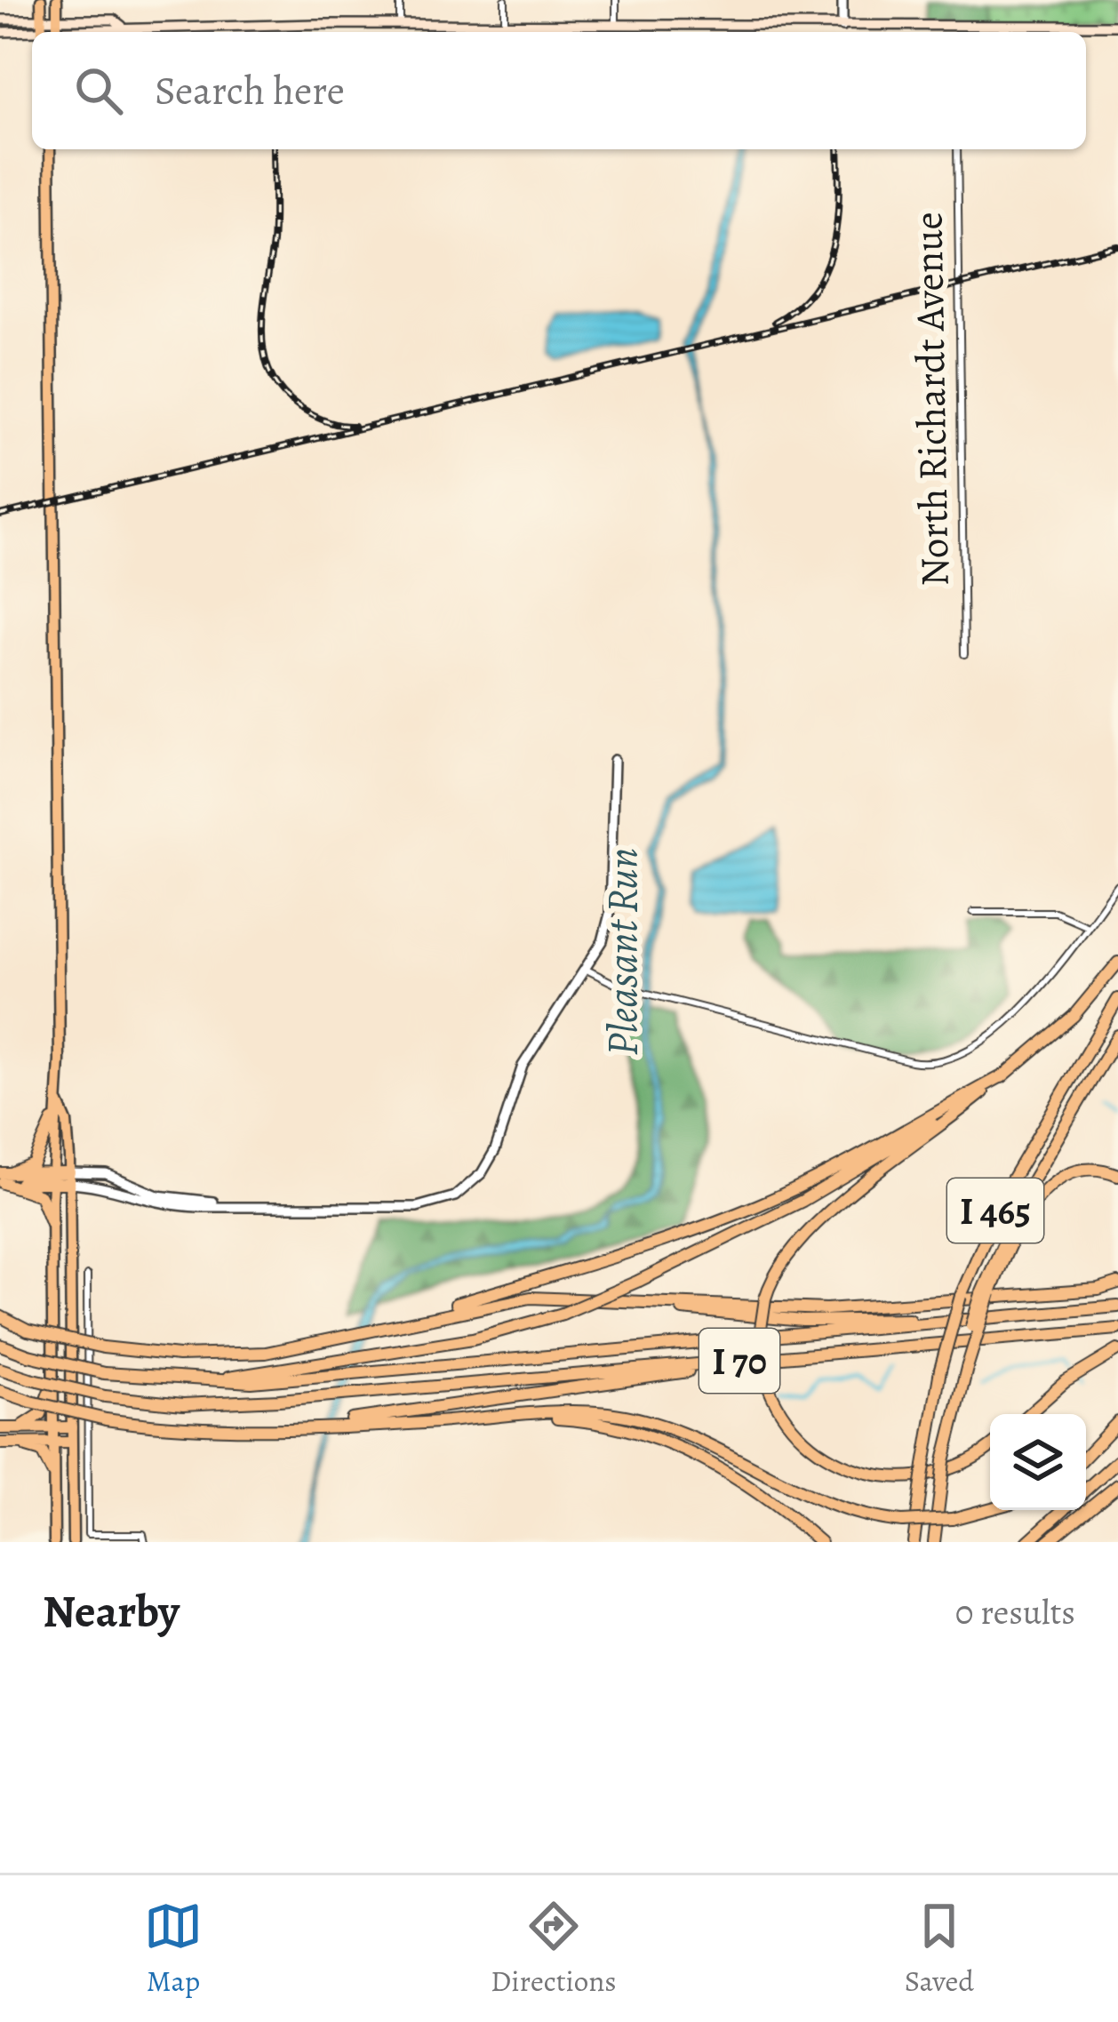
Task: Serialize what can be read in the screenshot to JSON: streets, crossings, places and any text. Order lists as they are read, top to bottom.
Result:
{
  "streets": {
    "highway": ["I 465", "I 70"],
    "street": ["North Richardt Avenue"]
  },
  "water": ["Pleasant Run"],
  "page": {
    "search": "Search here",
    "heading": ["Nearby", "0 results"],
    "nav": ["Map", "Directions", "Saved"]
  }
}
